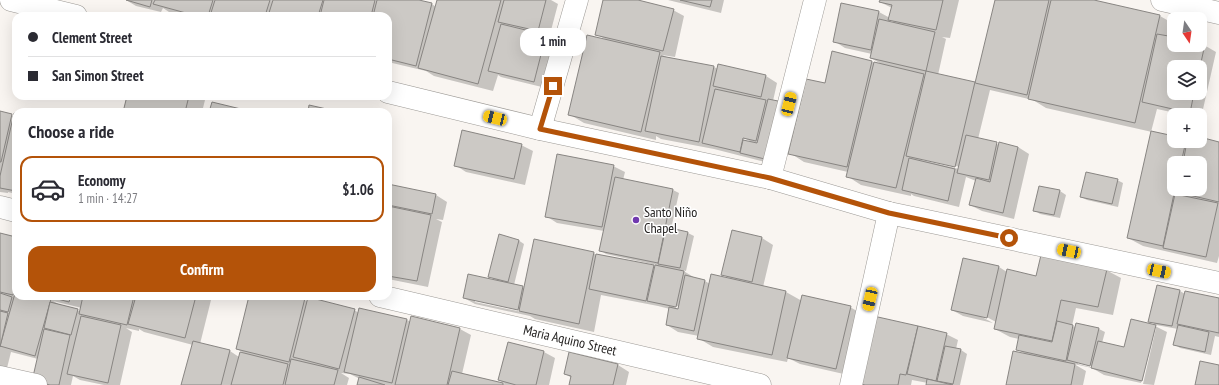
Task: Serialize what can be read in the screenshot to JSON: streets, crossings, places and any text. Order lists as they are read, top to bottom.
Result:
{
  "streets": {
    "street": ["Maria Aquino Street"]
  },
  "places": ["Santo Niño Chapel"],
  "north": "bottom",
  "page": {
    "map_buttons": ["+", "−"],
    "banner": ["Clement Street", "San Simon Street"],
    "bubble": "1 min",
    "heading": "Choose a ride",
    "list": [
      {
        "name": "Economy",
        "note": "1 min · 14:27",
        "value": "$1.06"
      }
    ],
    "buttons": "Confirm"
  }
}
